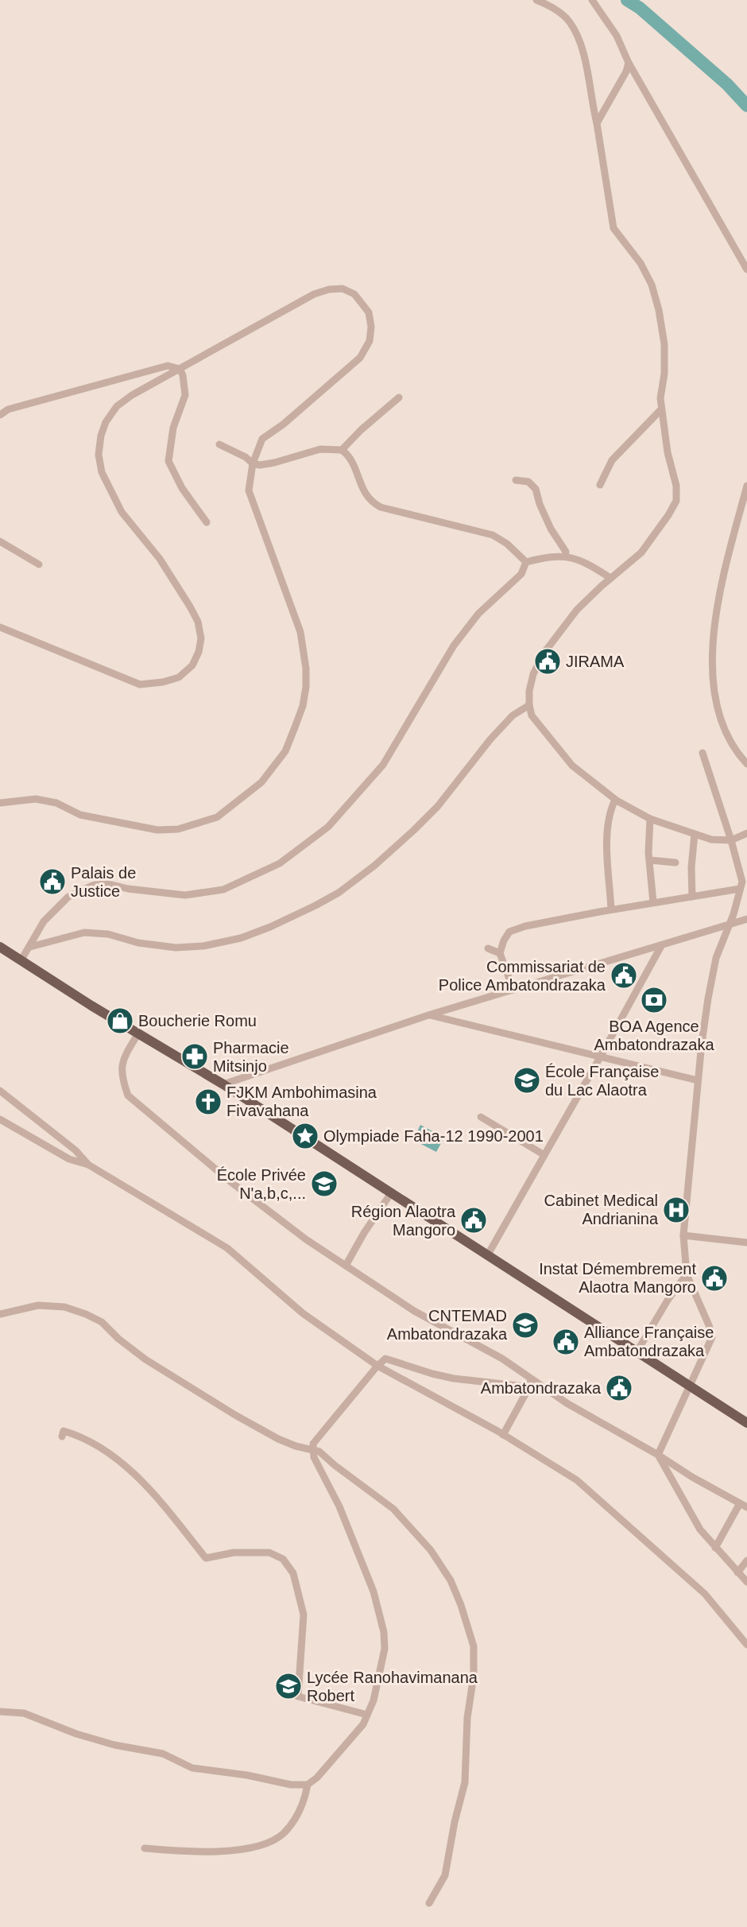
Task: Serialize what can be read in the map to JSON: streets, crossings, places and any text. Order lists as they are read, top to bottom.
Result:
{
  "places": {
    "public building": [
      "JIRAMA",
      "Palais de Justice",
      "Commissariat de Police Ambatondrazaka",
      "Région Alaotra Mangoro",
      "Instat Démembrement Alaotra Mangoro",
      "Alliance Française Ambatondrazaka",
      "Ambatondrazaka"
    ],
    "bank": ["BOA Agence Ambatondrazaka"],
    "shop": ["Boucherie Romu"],
    "pharmacy": ["Pharmacie Mitsinjo"],
    "school or university": [
      "École Française du Lac Alaotra",
      "École Privée N'a,b,c,...",
      "CNTEMAD Ambatondrazaka",
      "Lycée Ranohavimanana Robert"
    ],
    "church": ["FJKM Ambohimasina Fivavahana"],
    "place": ["Olympiade Faha-12 1990-2001"],
    "hospital": ["Cabinet Medical Andrianina"]
  }
}
